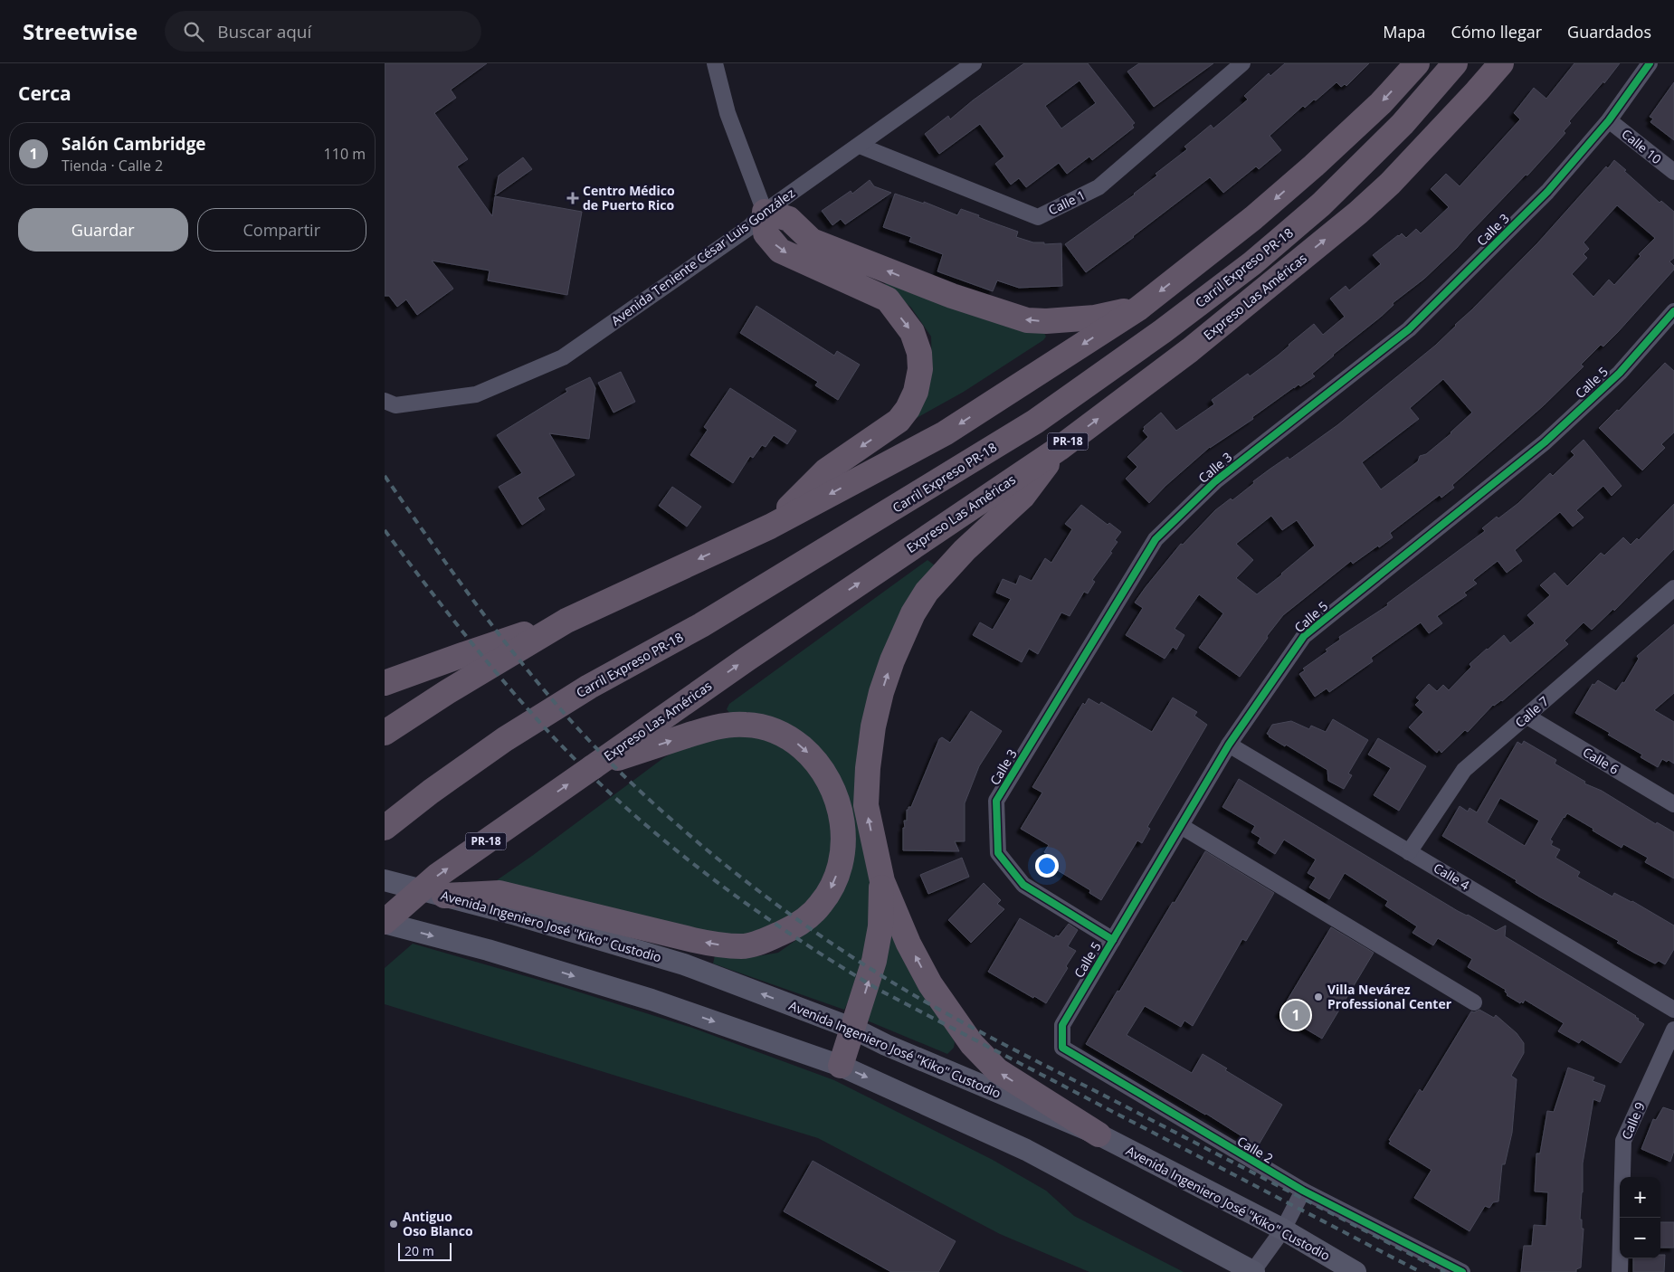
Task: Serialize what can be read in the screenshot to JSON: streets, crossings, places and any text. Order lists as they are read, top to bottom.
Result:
{
  "streets": {
    "highway": ["Carril Expreso PR-18", "Expreso Las Américas", "PR-18"],
    "main road": ["Avenida Ingeniero José \"Kiko\" Custodio"],
    "street": [
      "Calle 10",
      "Calle 1",
      "Calle 3",
      "Avenida Teniente César Luis González",
      "Calle 5",
      "Calle 7",
      "Calle 6",
      "Calle 4",
      "Calle 9",
      "Calle 2"
    ]
  },
  "crossings": [
    ["Calle 10", "Calle 3"],
    ["Calle 1", "Avenida Teniente César Luis González"],
    ["Calle 3", "Calle 5"],
    ["Calle 5", "Calle 4"],
    ["Calle 5", "Calle 2"],
    ["Calle 7", "Calle 6"],
    ["Calle 7", "Calle 4"]
  ],
  "places": {
    "health": ["Centro Médico de Puerto Rico"],
    "other": ["Villa Nevárez Professional Center", "Antiguo Oso Blanco"]
  },
  "scale_bar": "20 m",
  "page": {
    "header": "Streetwise",
    "search": "Buscar aquí",
    "nav": ["Mapa", "Cómo llegar", "Guardados"],
    "heading": "Cerca",
    "list": [
      {
        "mark": "1",
        "name": "Salón Cambridge",
        "note": "Tienda · Calle 2",
        "value": "110 m"
      }
    ],
    "buttons": ["Guardar", "Compartir"],
    "pins": "1",
    "map_buttons": ["+", "−"],
    "scale": "20 m"
  }
}
